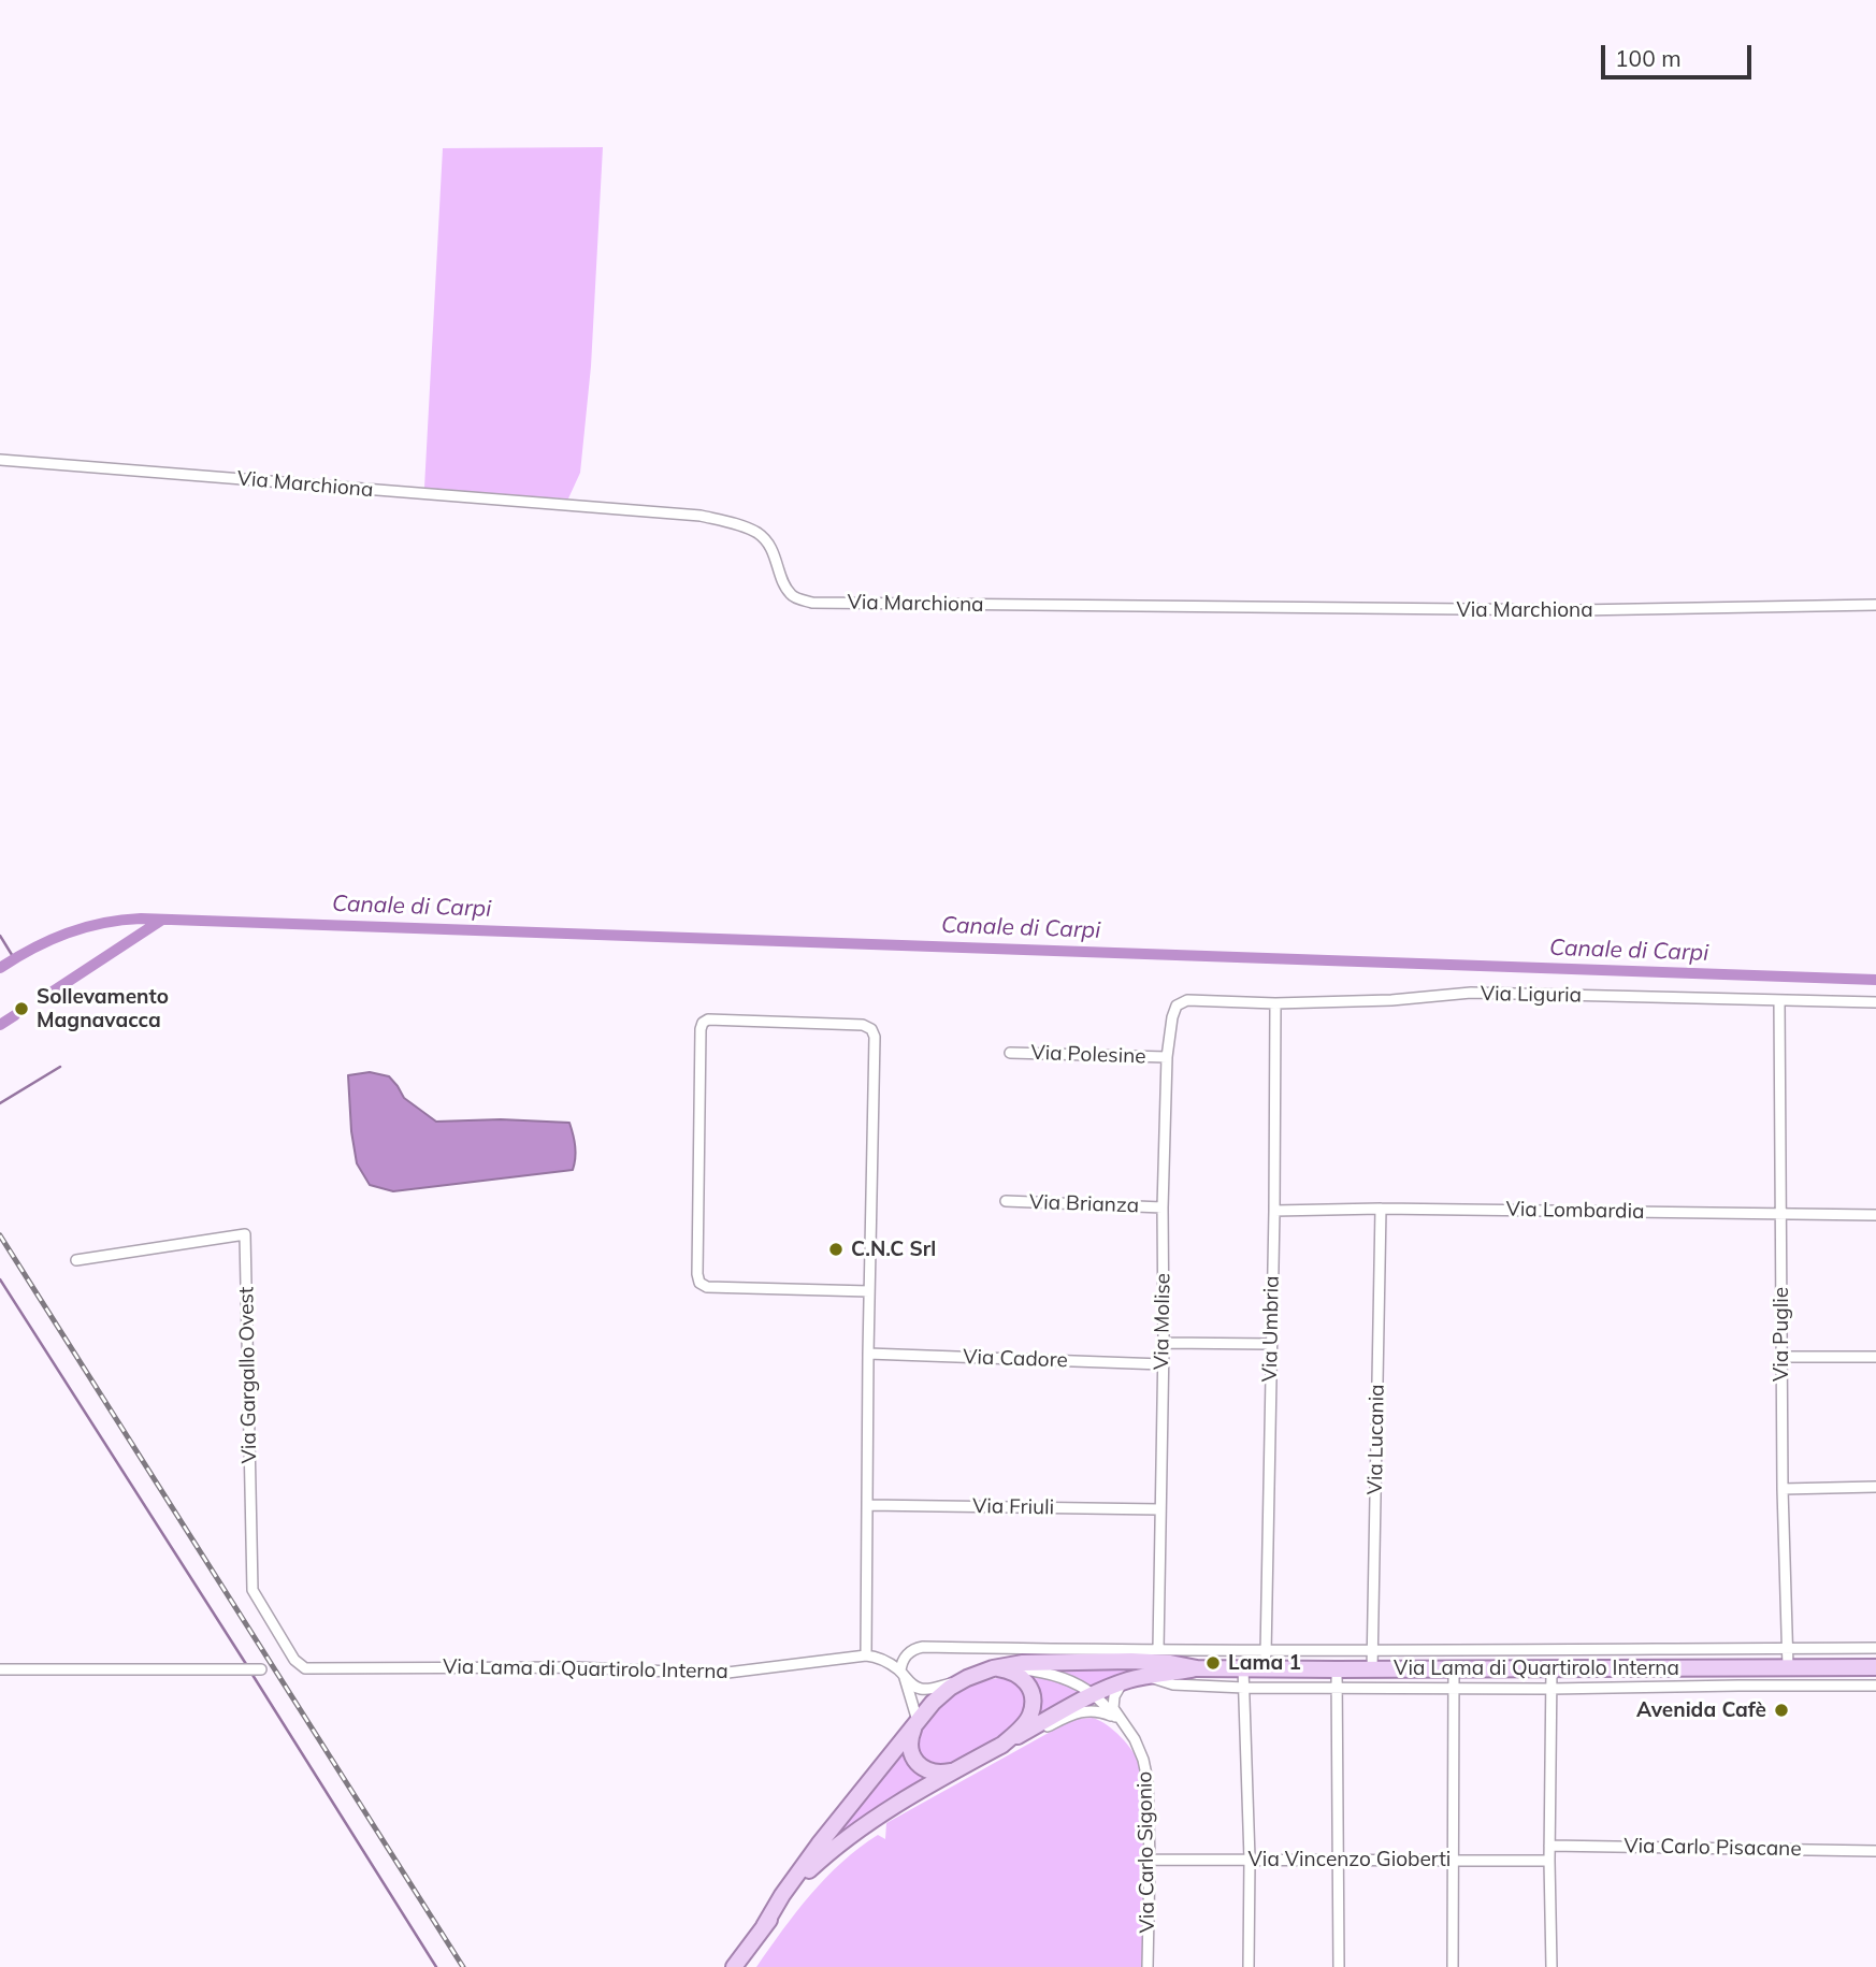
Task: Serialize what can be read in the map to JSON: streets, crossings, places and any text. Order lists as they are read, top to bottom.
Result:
{
  "streets": {
    "main road": ["Via Lama di Quartirolo Interna"],
    "street": [
      "Via Marchiona",
      "Via Liguria",
      "Via Polesine",
      "Via Brianza",
      "Via Lombardia",
      "Via Molise",
      "Via Umbria",
      "Via Puglie",
      "Via Cadore",
      "Via Gargallo Ovest",
      "Via Lucania",
      "Via Friuli",
      "Via Carlo Pisacane",
      "Via Carlo Sigonio",
      "Via Vincenzo Gioberti"
    ]
  },
  "crossings": [
    ["Via Liguria", "Via Molise"],
    ["Via Liguria", "Via Umbria"],
    ["Via Liguria", "Via Puglie"],
    ["Via Polesine", "Via Molise"],
    ["Via Brianza", "Via Molise"],
    ["Via Lombardia", "Via Umbria"],
    ["Via Lombardia", "Via Puglie"],
    ["Via Lombardia", "Via Lucania"],
    ["Via Molise", "Via Cadore"],
    ["Via Molise", "Via Friuli"],
    ["Via Puglie", "Via Lama di Quartirolo Interna"],
    ["Via Gargallo Ovest", "Via Lama di Quartirolo Interna"],
    ["Via Lucania", "Via Lama di Quartirolo Interna"],
    ["Via Lama di Quartirolo Interna", "Via Carlo Sigonio"],
    ["Via Carlo Sigonio", "Via Vincenzo Gioberti"]
  ],
  "water": ["Canale di Carpi"],
  "places": [
    "Sollevamento Magnavacca",
    "C.N.C Srl",
    "Lama 1",
    "Avenida Cafè"
  ],
  "scale_bar": "100 m"
}
